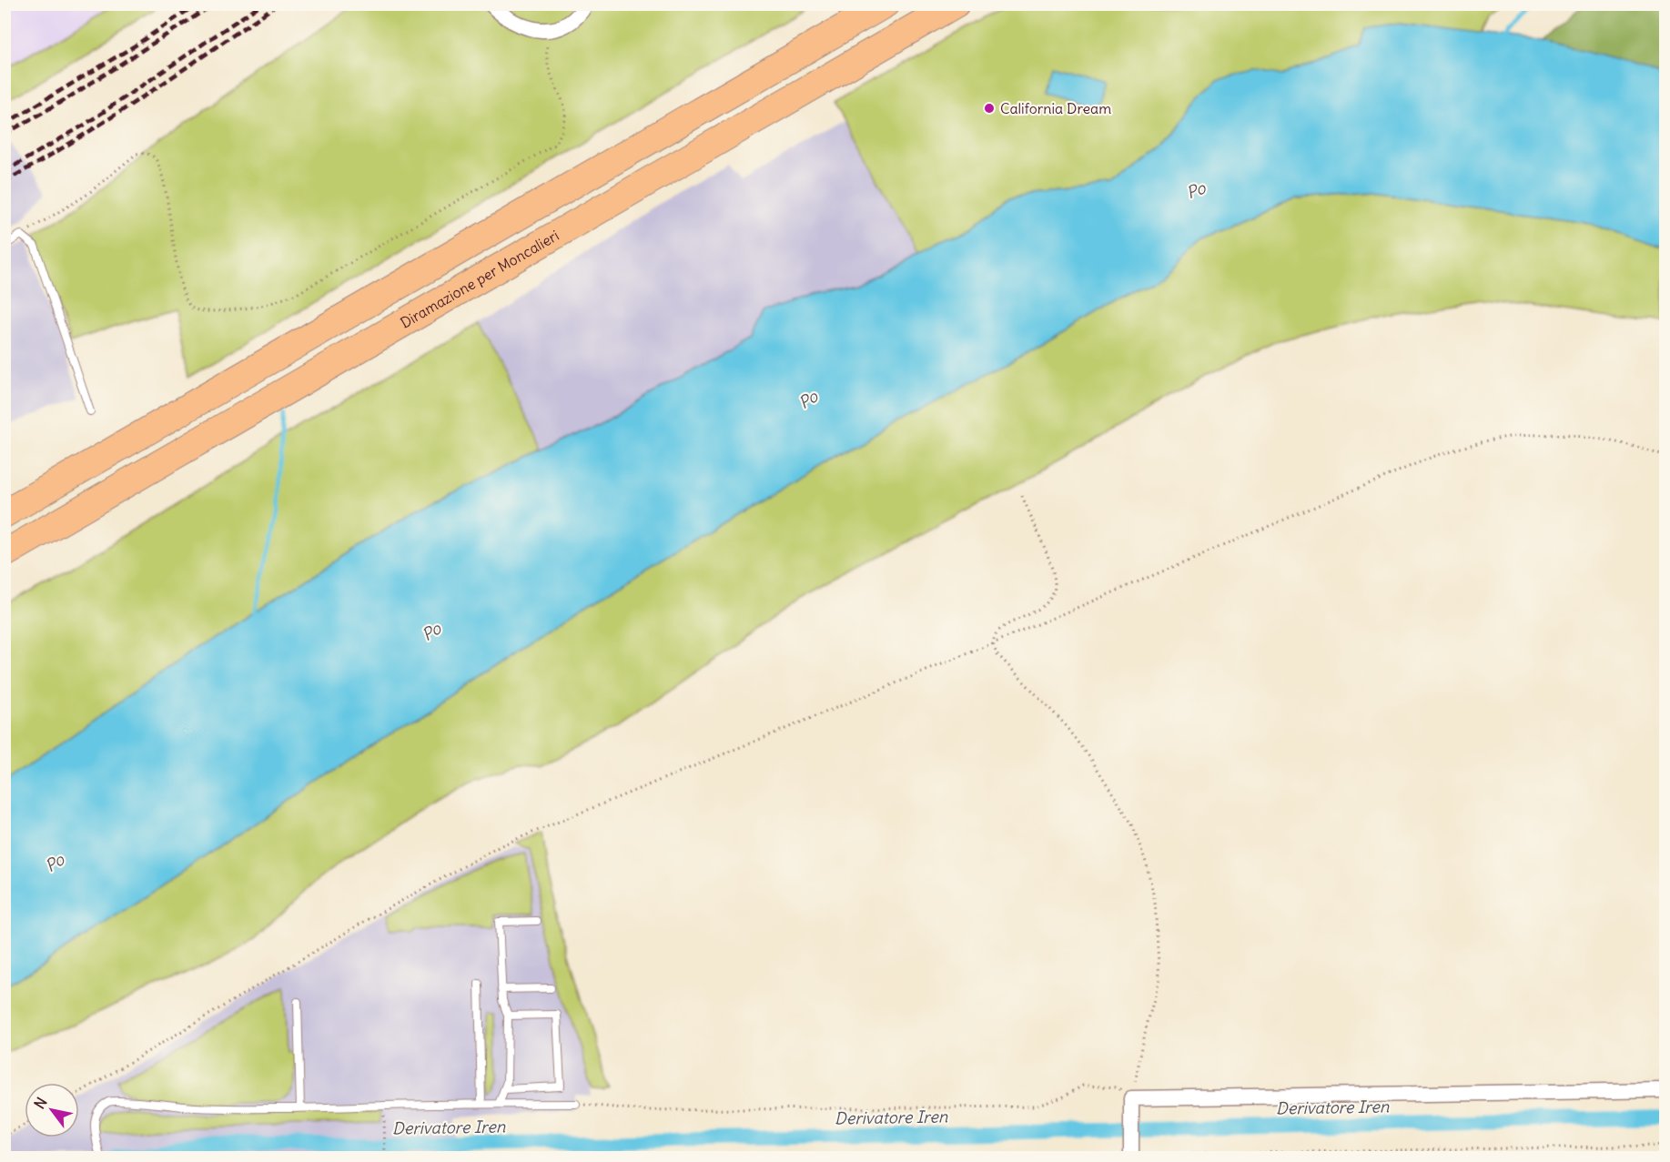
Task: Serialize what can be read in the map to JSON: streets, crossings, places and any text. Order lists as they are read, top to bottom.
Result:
{
  "streets": {
    "highway": ["Diramazione per Moncalieri"]
  },
  "water": ["Po", "Derivatore Iren"],
  "places": ["California Dream"],
  "north": "top left"
}
